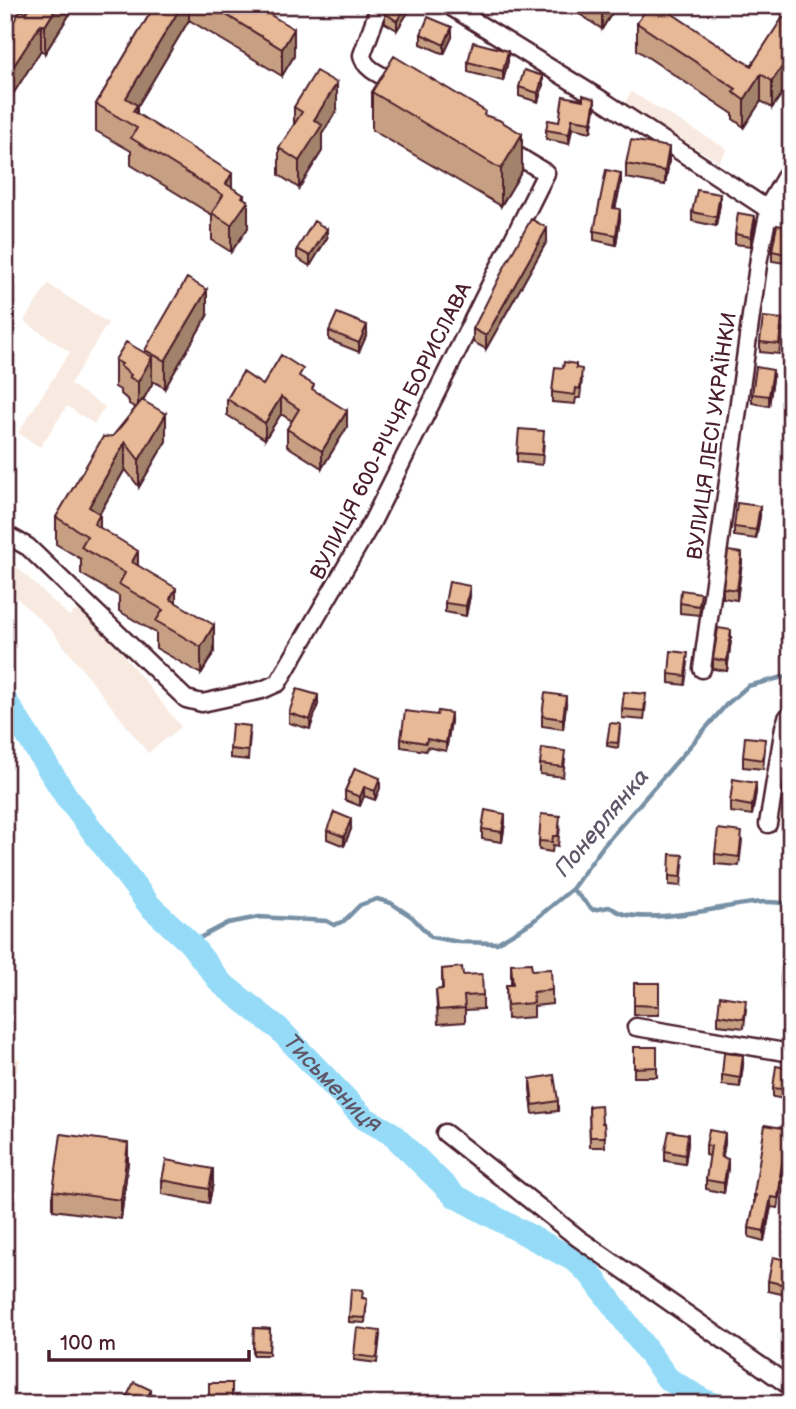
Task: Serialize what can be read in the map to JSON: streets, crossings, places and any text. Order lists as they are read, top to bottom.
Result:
{
  "streets": {
    "street": ["ВУЛИЦЯ 600-РІЧЧЯ БОРИСЛАВА", "ВУЛИЦЯ ЛЕСІ УКРАЇНКИ"]
  },
  "water": ["Понерлянка", "Тисьмениця"],
  "scale_bar": "100 m"
}
